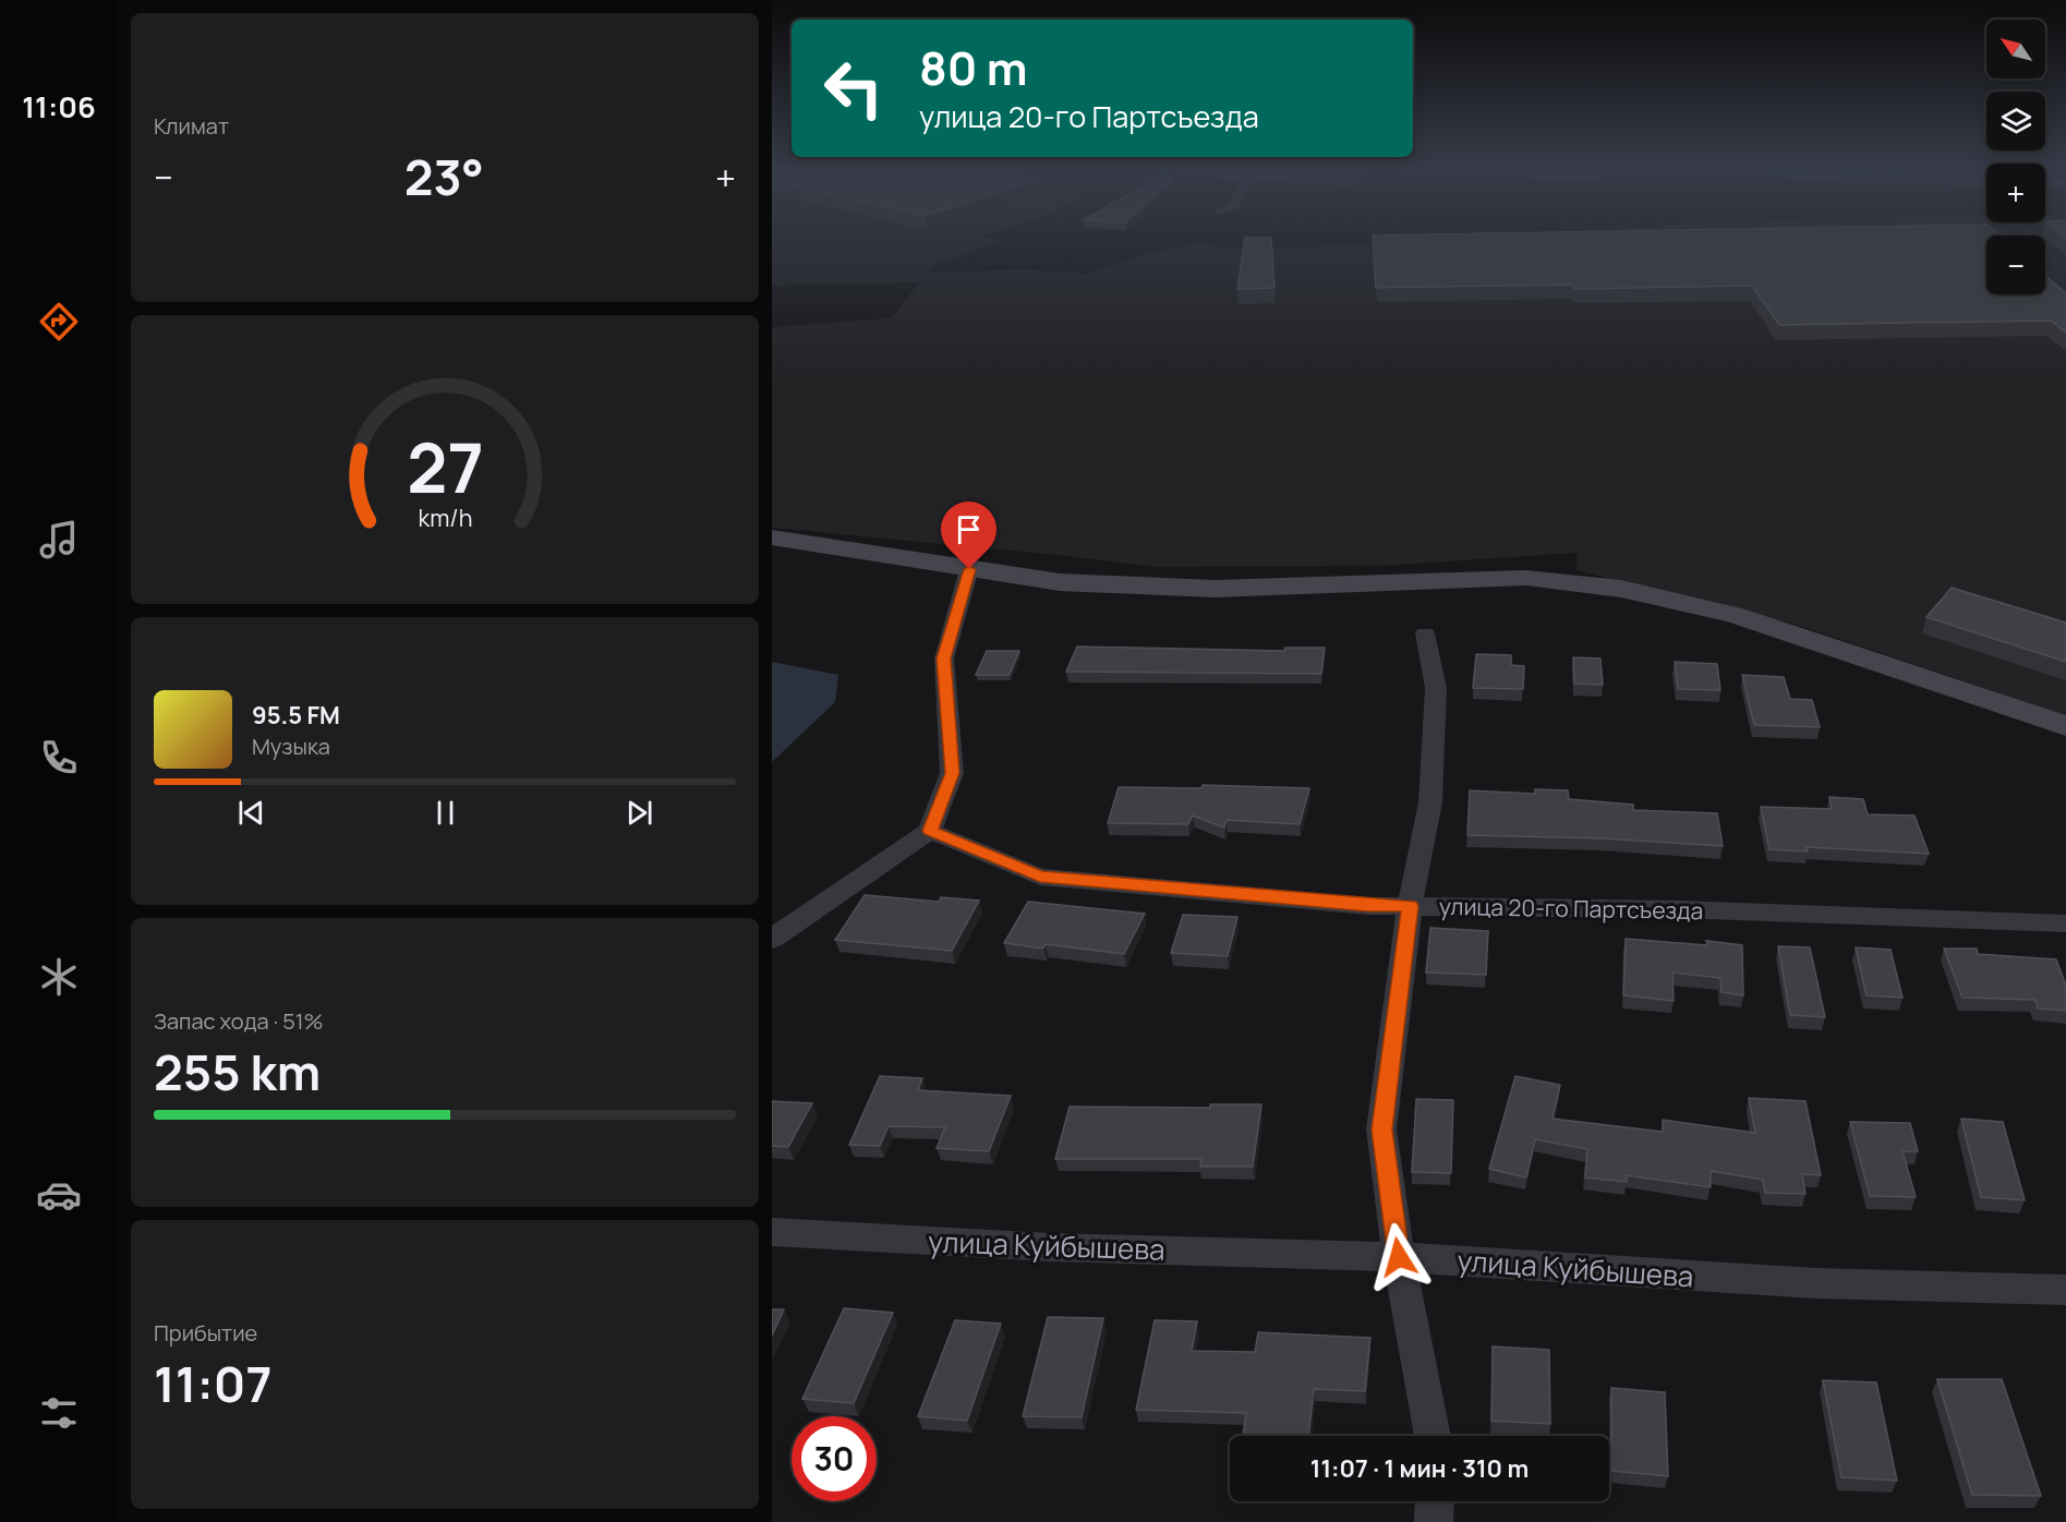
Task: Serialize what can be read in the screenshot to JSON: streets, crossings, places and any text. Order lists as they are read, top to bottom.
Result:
{
  "streets": {
    "street": ["улица 20-го Партсъезда", "улица Куйбышева"]
  },
  "north": "top left",
  "page": {
    "tabs": "11:06",
    "tile": [
      "Климат",
      ["Запас хода · 51%", "255 km"],
      ["Прибытие", "11:07"]
    ],
    "map_buttons": ["+", "−"],
    "turn": ["80 m", "улица 20-го Партсъезда"],
    "heat": ["−", "23°", "+"],
    "song": ["95.5 FM", "Музыка"],
    "limit": "30",
    "trip": "11:07 · 1 мин · 310 m",
    "gauge": ["27", "km/h"]
  }
}
